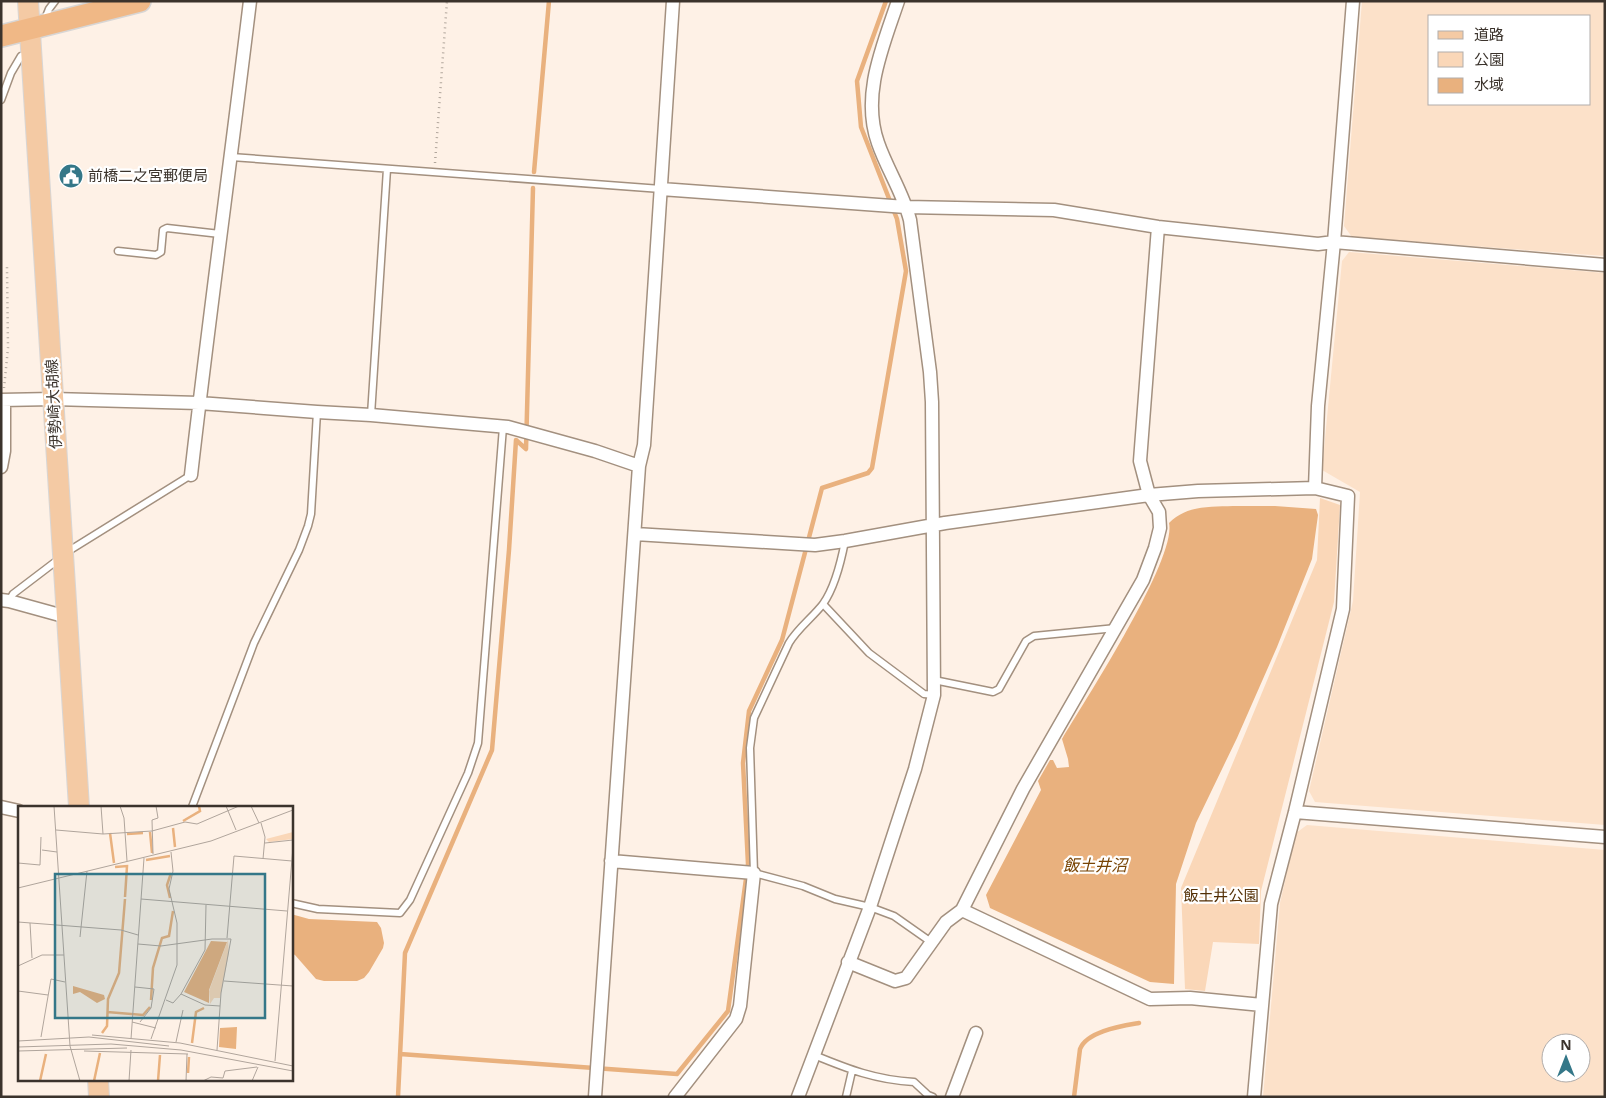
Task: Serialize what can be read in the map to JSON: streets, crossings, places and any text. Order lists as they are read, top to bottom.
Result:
{
  "streets": {
    "main road": ["伊勢崎大胡線"]
  },
  "water": ["飯土井沼"],
  "parks": ["飯土井公園"],
  "places": {
    "public building": ["前橋二之宮郵便局"]
  },
  "legend": ["道路", "公園", "水域"],
  "north": "top"
}
